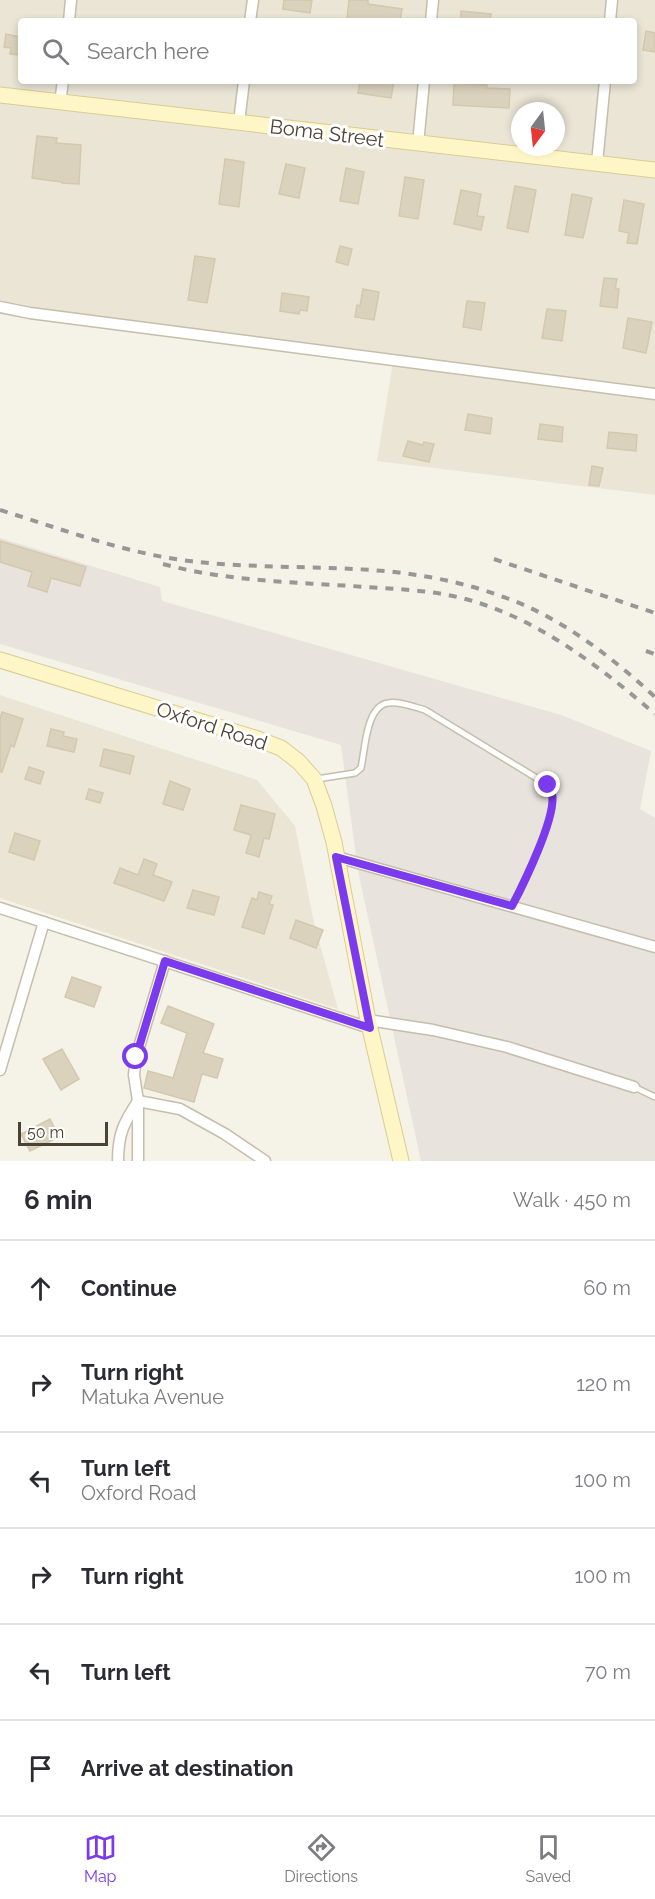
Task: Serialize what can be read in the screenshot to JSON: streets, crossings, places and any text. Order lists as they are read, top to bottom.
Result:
{
  "streets": {
    "main road": ["Boma Street", "Oxford Road"]
  },
  "scale_bar": "50 m",
  "north": "bottom",
  "page": {
    "search": "Search here",
    "scale": "50 m",
    "heading": ["6 min", "Walk · 450 m"],
    "list": [
      ["Continue", "60 m"],
      ["Turn right", "Matuka Avenue", "120 m"],
      ["Turn left", "Oxford Road", "100 m"],
      ["Turn right", "100 m"],
      ["Turn left", "70 m"],
      "Arrive at destination"
    ],
    "nav": ["Map", "Directions", "Saved"]
  }
}
